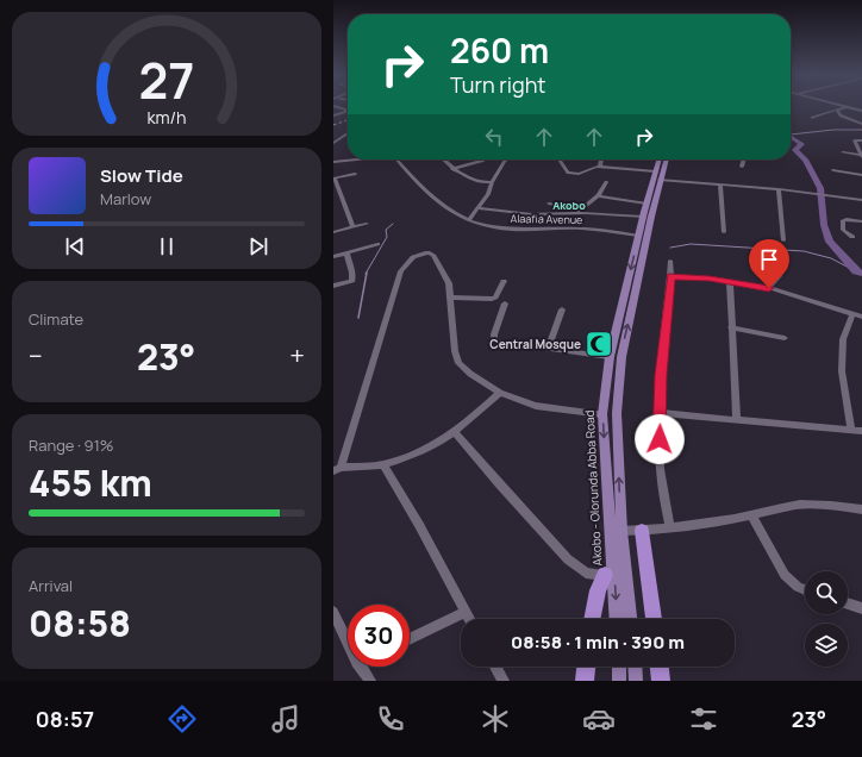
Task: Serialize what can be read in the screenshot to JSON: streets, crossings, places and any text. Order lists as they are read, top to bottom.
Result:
{
  "streets": {
    "main road": ["Akobo - Olorunda Abba Road"],
    "street": ["Alaafia Avenue"]
  },
  "crossings": [
    ["Alaafia Avenue", "Akobo - Olorunda Abba Road"]
  ],
  "districts": ["Akobo"],
  "places": {
    "mosque": ["Central Mosque"]
  },
  "page": {
    "turn": ["260 m", "Turn right"],
    "song": ["Slow Tide", "Marlow"],
    "tile": [
      "Climate",
      ["Range · 91%", "455 km"],
      ["Arrival", "08:58"]
    ],
    "heat": ["−", "23°", "+"],
    "limit": "30",
    "trip": "08:58 · 1 min · 390 m",
    "tabs": ["08:57", "23°"],
    "gauge": ["27", "km/h"]
  }
}
